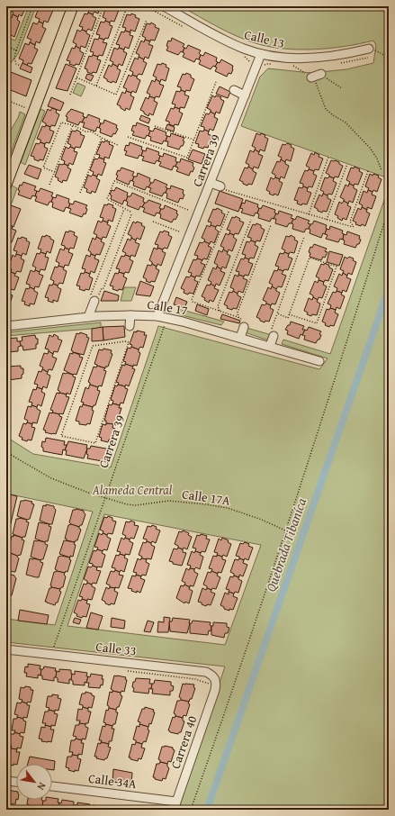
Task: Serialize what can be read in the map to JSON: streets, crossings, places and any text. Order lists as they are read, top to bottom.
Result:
{
  "streets": {
    "street": [
      "Calle 13",
      "Carrera 39",
      "Calle 17",
      "Calle 33",
      "Carrera 40",
      "Calle 34A"
    ],
    "path": ["Calle 17A"]
  },
  "crossings": [
    ["Calle 13", "Carrera 39"],
    ["Carrera 39", "Calle 17"],
    ["Carrera 39", "Calle 17A"],
    ["Carrera 39", "Calle 33"],
    ["Calle 33", "Carrera 40"],
    ["Carrera 40", "Calle 34A"]
  ],
  "water": ["Quebrada Tibaníca"],
  "parks": ["Alameda Central"],
  "north": "bottom right"
}
